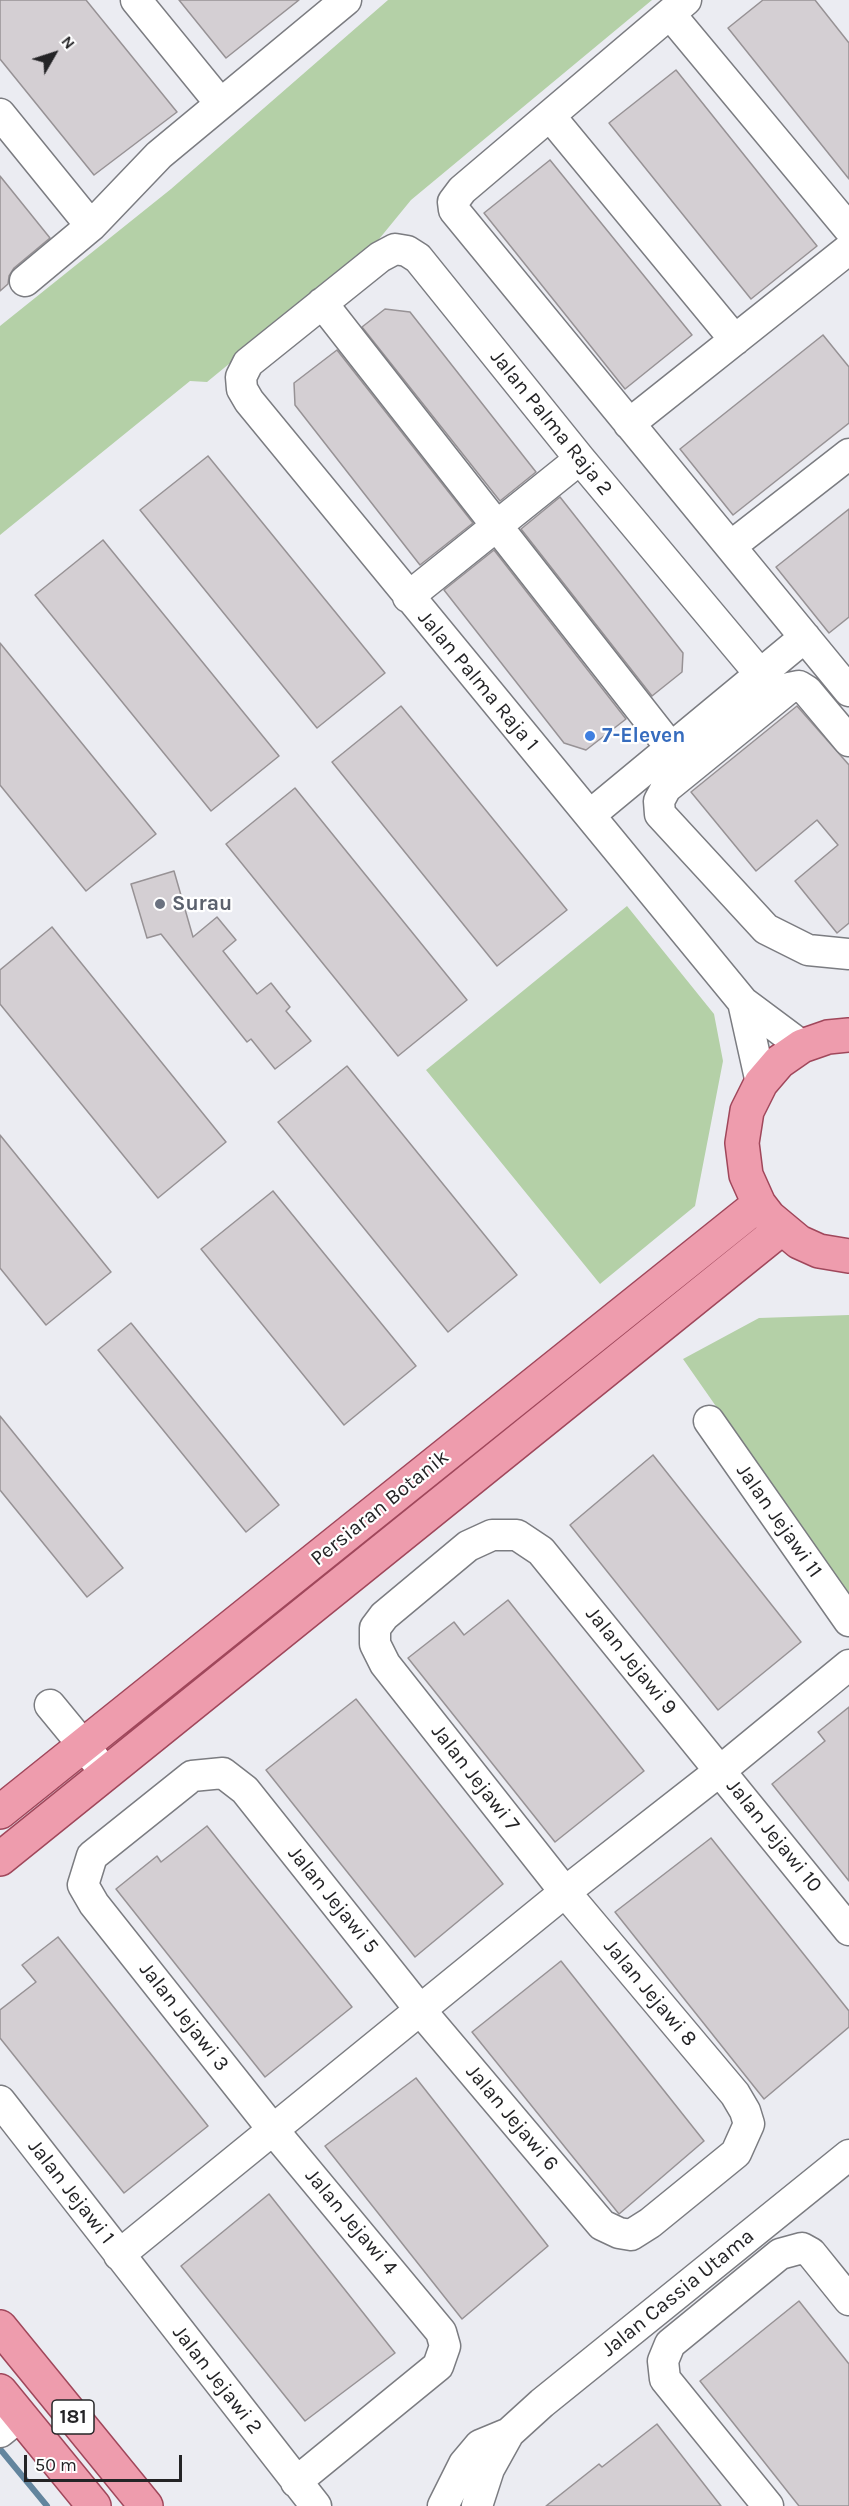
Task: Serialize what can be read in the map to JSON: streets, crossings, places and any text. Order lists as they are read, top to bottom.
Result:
{
  "streets": {
    "main road": ["Persiaran Botanik", "181"],
    "street": [
      "Jalan Palma Raja 2",
      "Jalan Palma Raja 1",
      "Jalan Jejawi 11",
      "Jalan Jejawi 9",
      "Jalan Jejawi 7",
      "Jalan Jejawi 10",
      "Jalan Jejawi 5",
      "Jalan Jejawi 8",
      "Jalan Jejawi 3",
      "Jalan Jejawi 6",
      "Jalan Jejawi 1",
      "Jalan Jejawi 4",
      "Jalan Cassia Utama",
      "Jalan Jejawi 2"
    ]
  },
  "crossings": [
    ["Jalan Palma Raja 2", "Jalan Palma Raja 1"],
    ["Jalan Jejawi 9", "Jalan Jejawi 7"],
    ["Jalan Jejawi 9", "Jalan Jejawi 10"],
    ["Jalan Jejawi 7", "Jalan Jejawi 8"],
    ["Jalan Jejawi 5", "Jalan Jejawi 3"],
    ["Jalan Jejawi 5", "Jalan Jejawi 6"],
    ["Jalan Jejawi 8", "Jalan Jejawi 6"],
    ["Jalan Jejawi 3", "Jalan Jejawi 4"],
    ["Jalan Jejawi 1", "Jalan Jejawi 2"],
    ["Jalan Jejawi 4", "Jalan Jejawi 2"]
  ],
  "places": ["7-Eleven", "Surau"],
  "scale_bar": "50 m",
  "north": "top right"
}
